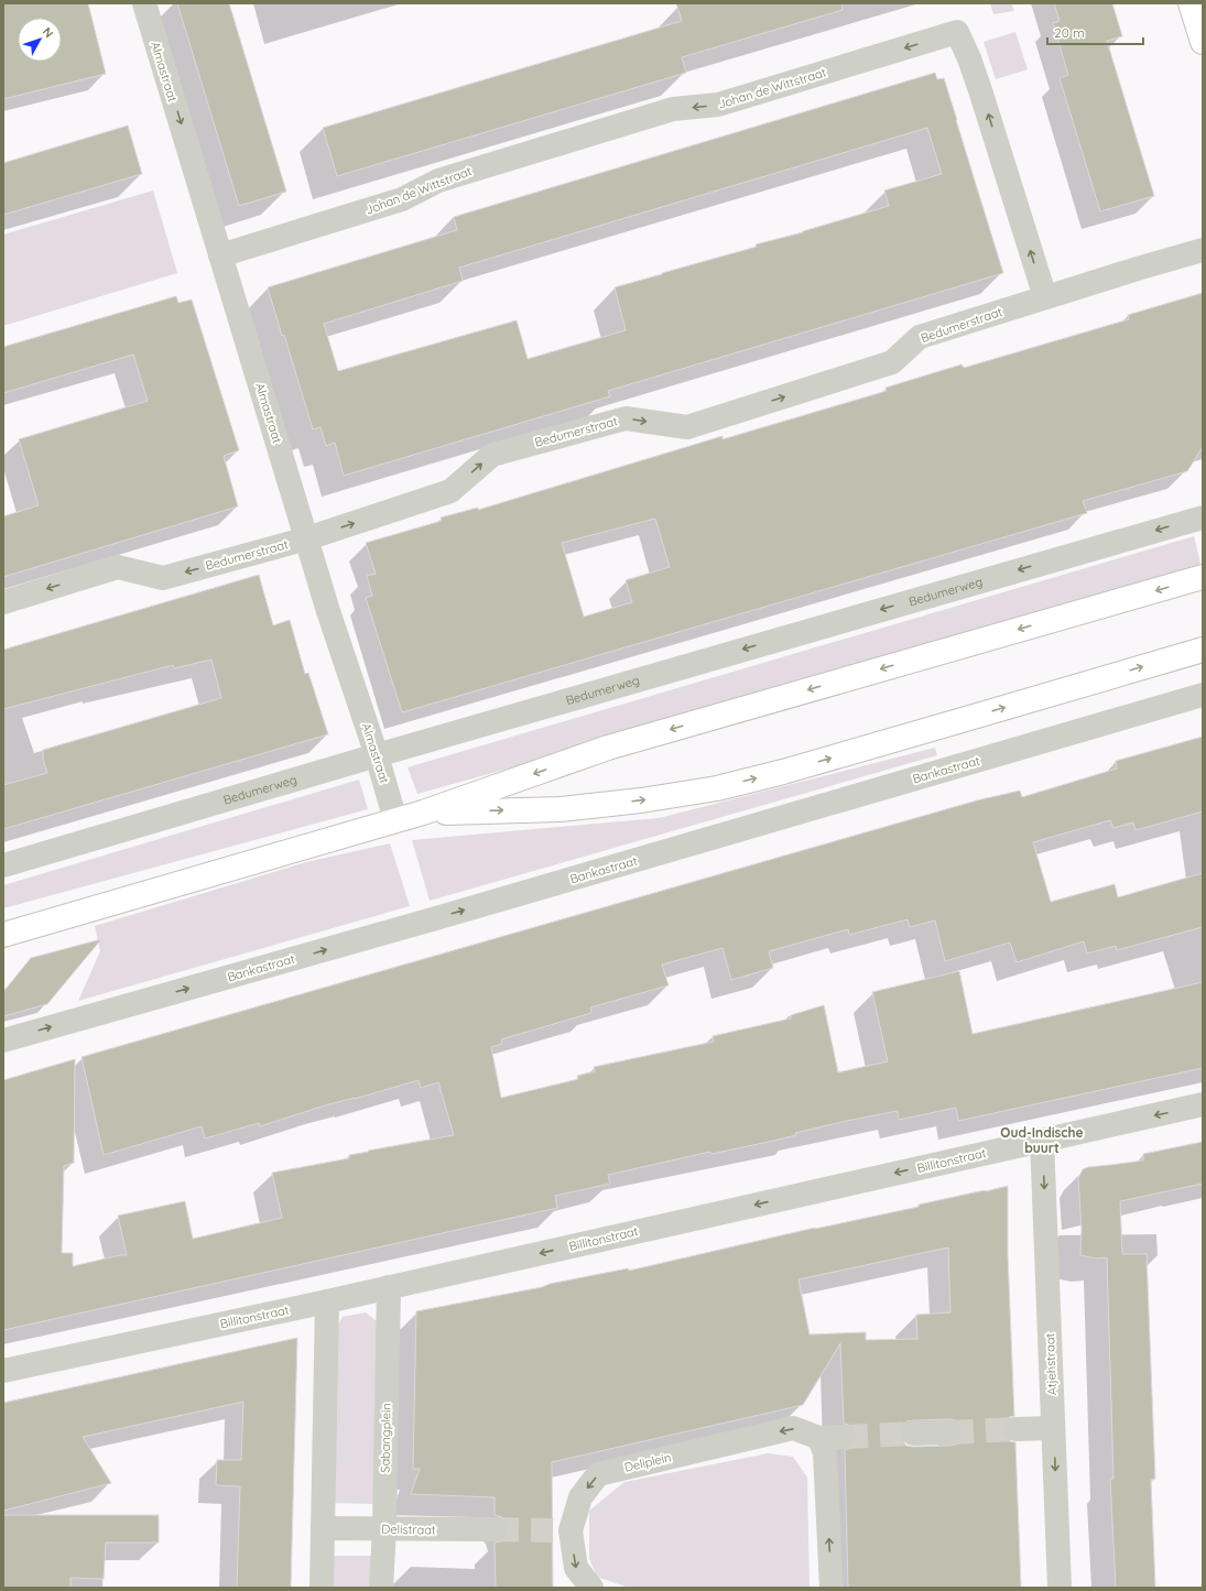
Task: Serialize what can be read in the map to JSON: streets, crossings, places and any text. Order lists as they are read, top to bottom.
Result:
{
  "streets": {
    "street": [
      "Almastraat",
      "Johan de Wittstraat",
      "Bedumerstraat",
      "Bedumerweg",
      "Bankastraat",
      "Billitonstraat",
      "Atjehstraat",
      "Sabangplein",
      "Deliplein",
      "Delistraat"
    ]
  },
  "crossings": [
    ["Almastraat", "Johan de Wittstraat"],
    ["Almastraat", "Bedumerstraat"],
    ["Almastraat", "Bedumerweg"],
    ["Johan de Wittstraat", "Bedumerstraat"],
    ["Billitonstraat", "Atjehstraat"],
    ["Billitonstraat", "Sabangplein"],
    ["Sabangplein", "Delistraat"]
  ],
  "one_way": [
    "Bedumerweg",
    "Bankastraat",
    "Billitonstraat",
    "Atjehstraat"
  ],
  "districts": ["Oud-Indische buurt"],
  "scale_bar": "20 m",
  "north": "top right"
}
